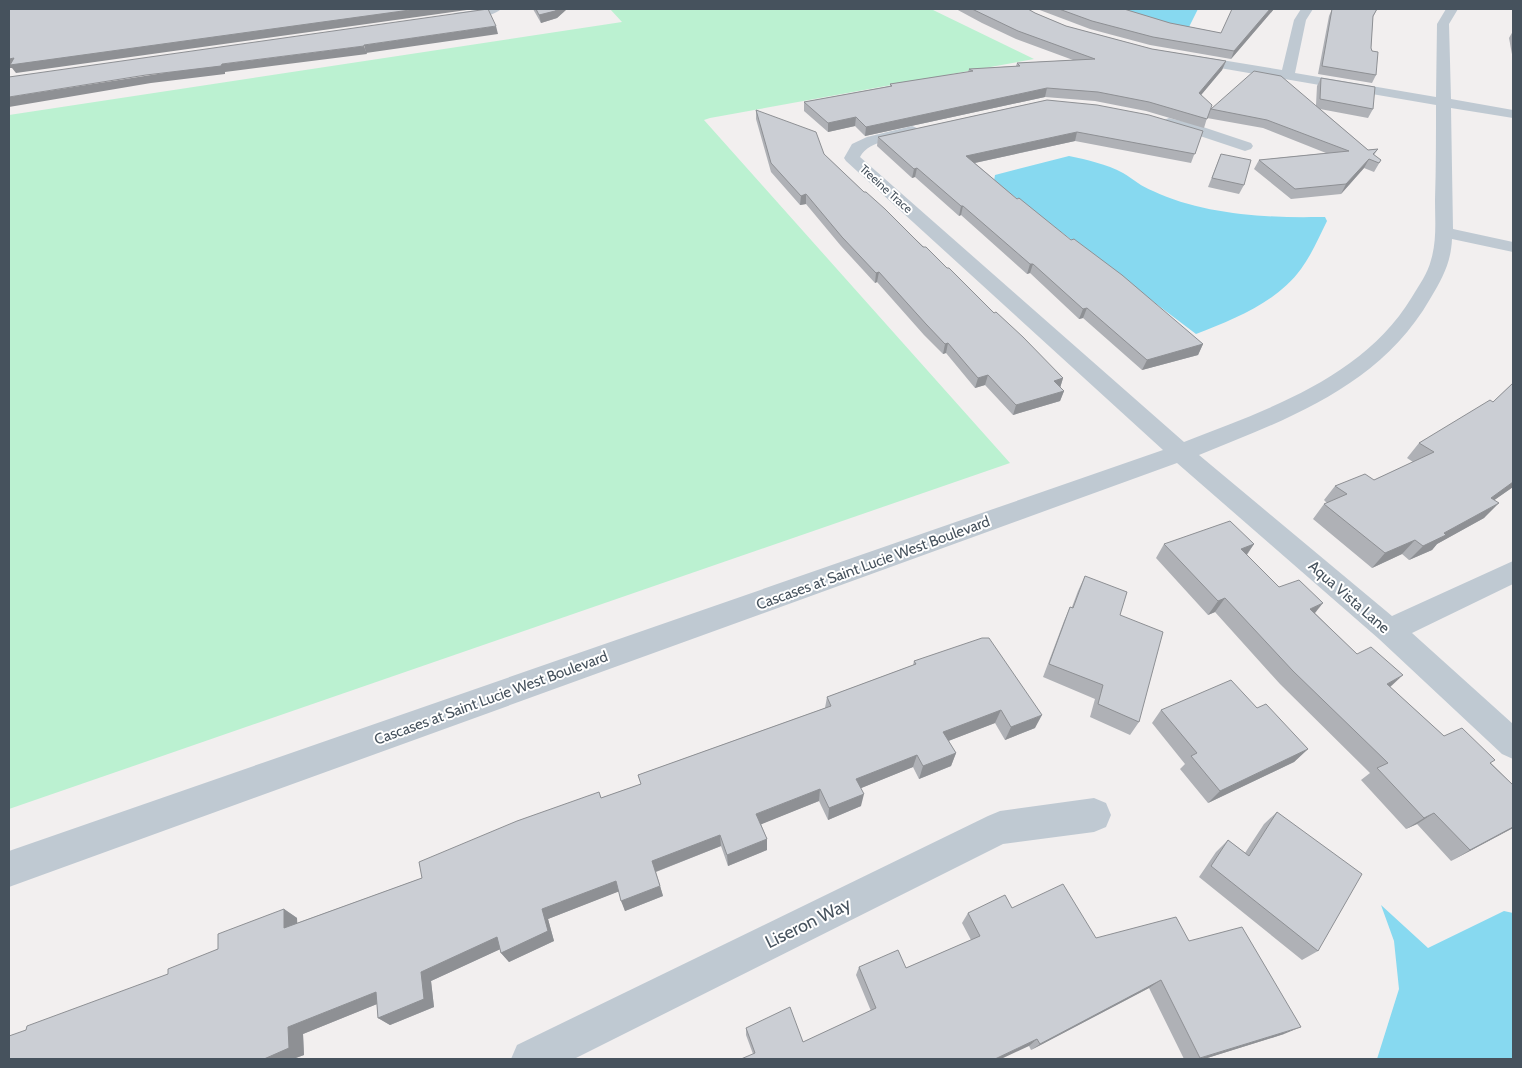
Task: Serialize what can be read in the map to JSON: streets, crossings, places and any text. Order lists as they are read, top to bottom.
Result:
{
  "streets": {
    "street": [
      "Treeine Trace",
      "Cascases at Saint Lucie West Boulevard",
      "Aqua Vista Lane",
      "Liseron Way"
    ]
  },
  "crossings": [
    ["Treeine Trace", "Cascases at Saint Lucie West Boulevard"],
    ["Treeine Trace", "Aqua Vista Lane"],
    ["Cascases at Saint Lucie West Boulevard", "Aqua Vista Lane"]
  ]
}
